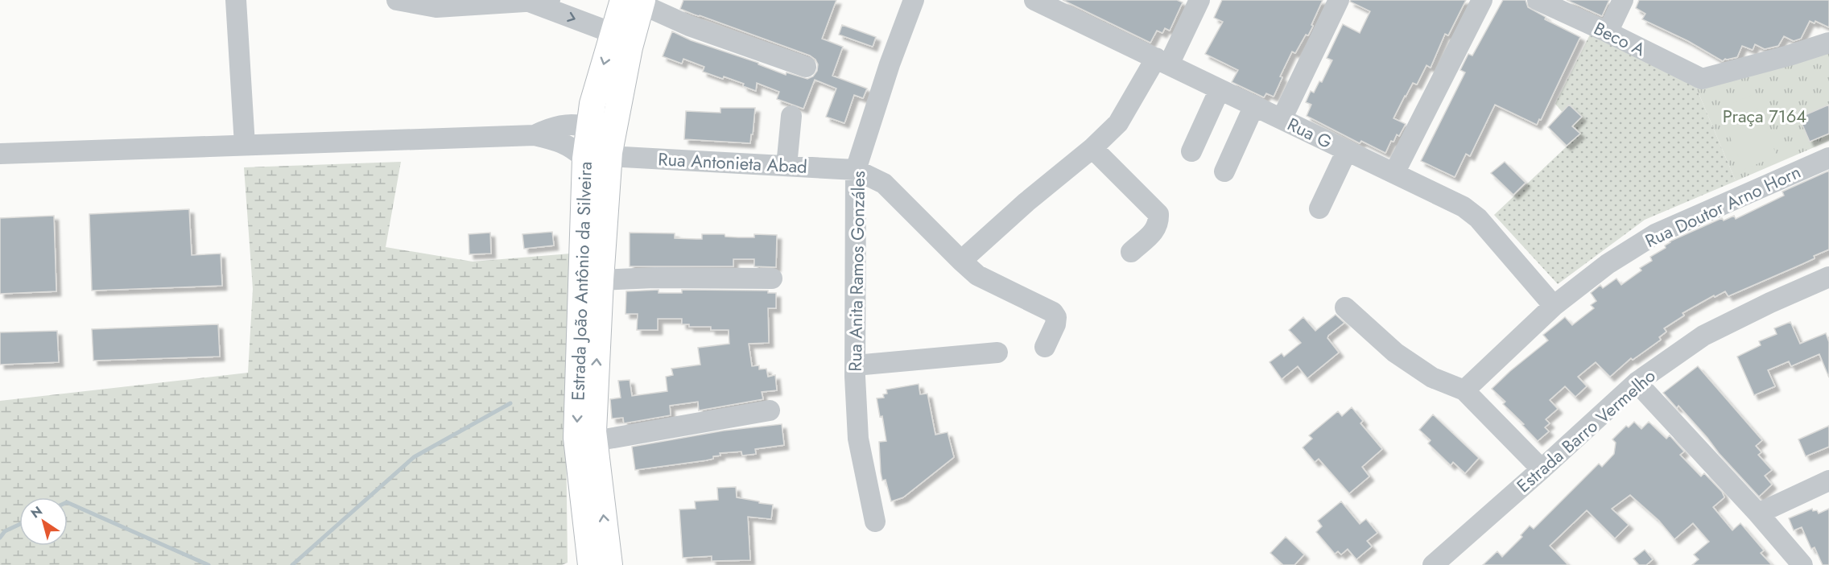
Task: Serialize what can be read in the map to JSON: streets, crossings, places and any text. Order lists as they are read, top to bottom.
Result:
{
  "streets": {
    "main road": ["Estrada João Antônio da Silveira"],
    "street": [
      "Beco A",
      "Rua G",
      "Rua Antonieta Abad",
      "Rua Doutor Arno Horn",
      "Rua Anita Ramos Gonzáles",
      "Estrada Barro Vermelho"
    ]
  },
  "crossings": [
    ["Rua G", "Rua Doutor Arno Horn"],
    ["Rua Antonieta Abad", "Rua Anita Ramos Gonzáles"],
    ["Rua Antonieta Abad", "Estrada João Antônio da Silveira"]
  ],
  "parks": ["Praça 7164"],
  "north": "top left"
}
